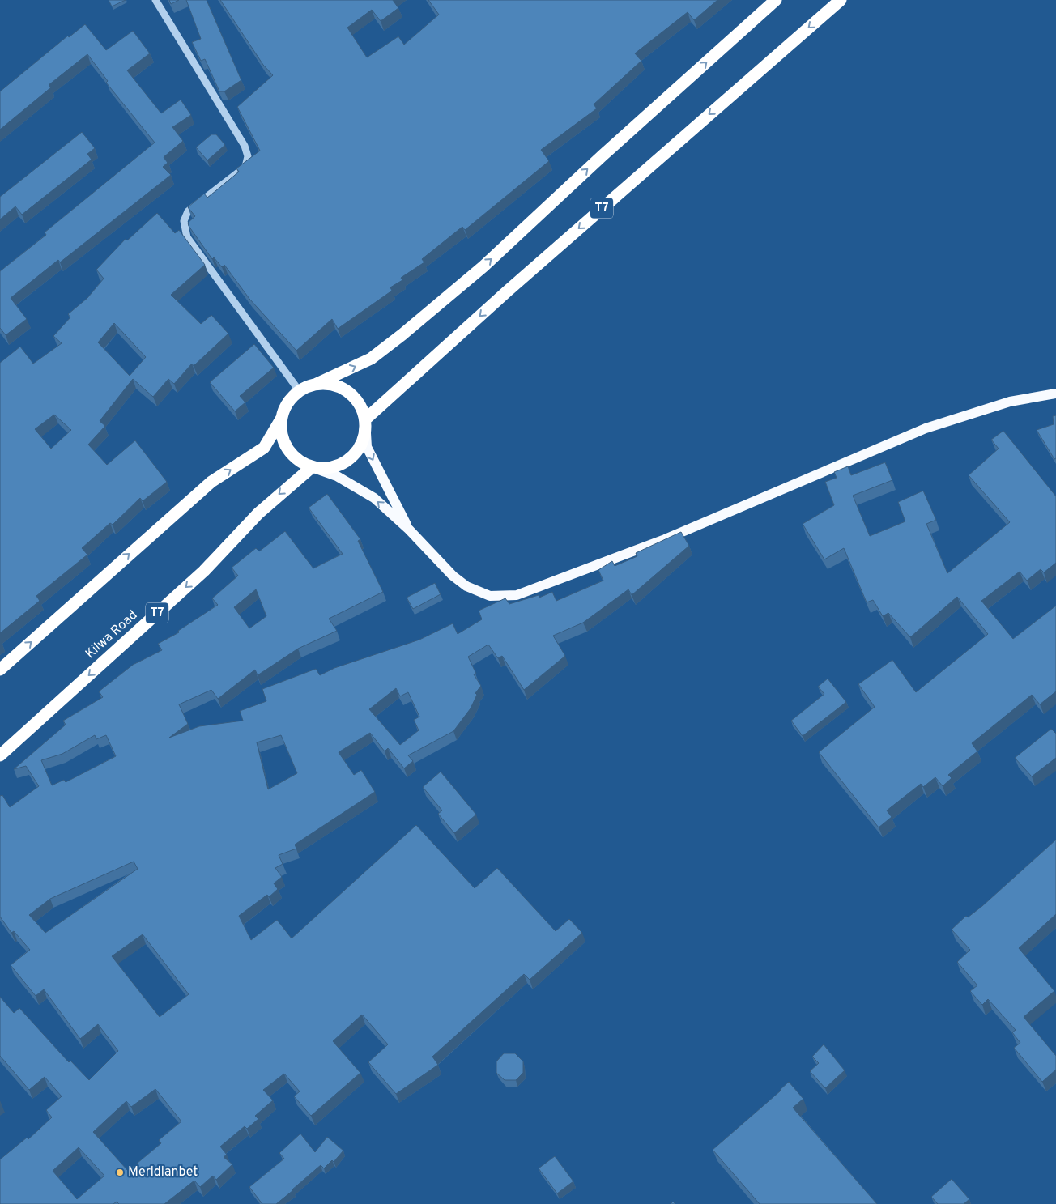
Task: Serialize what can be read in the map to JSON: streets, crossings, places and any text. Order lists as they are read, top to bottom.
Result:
{
  "streets": {
    "highway": ["T7", "Kilwa Road"]
  },
  "places": ["Meridianbet"]
}
